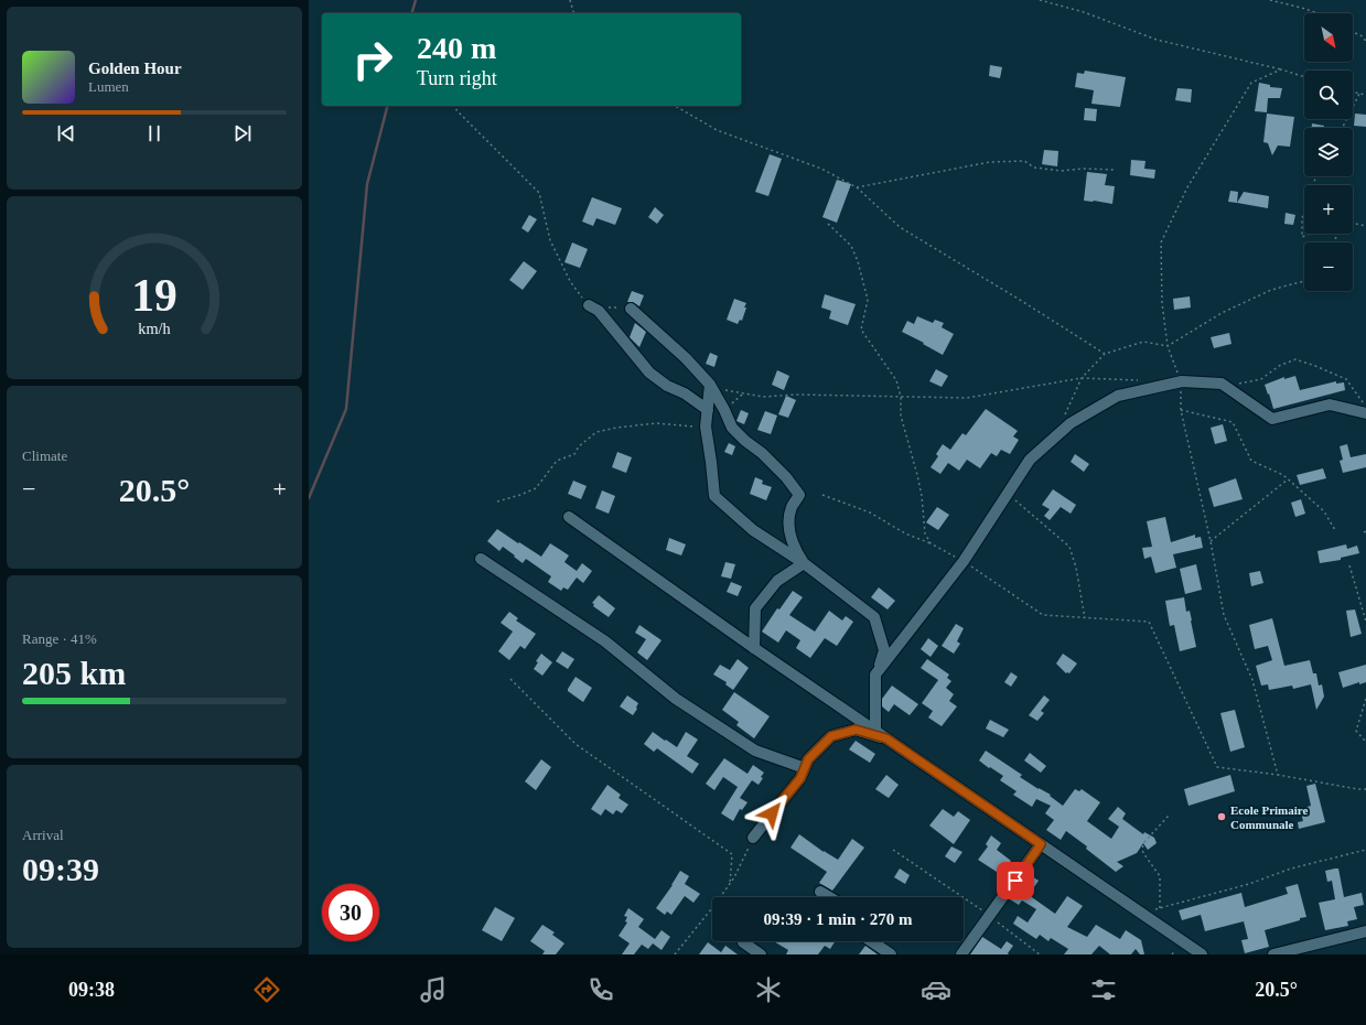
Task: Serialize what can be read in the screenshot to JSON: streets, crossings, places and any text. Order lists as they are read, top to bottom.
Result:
{
  "places": ["Ecole Primaire Communale"],
  "north": "bottom right",
  "page": {
    "map_buttons": ["+", "−"],
    "turn": ["240 m", "Turn right"],
    "song": ["Golden Hour", "Lumen"],
    "tile": [
      "Climate",
      ["Range · 41%", "205 km"],
      ["Arrival", "09:39"]
    ],
    "heat": ["−", "20.5°", "+"],
    "limit": "30",
    "trip": "09:39 · 1 min · 270 m",
    "tabs": ["09:38", "20.5°"],
    "gauge": ["19", "km/h"]
  }
}
